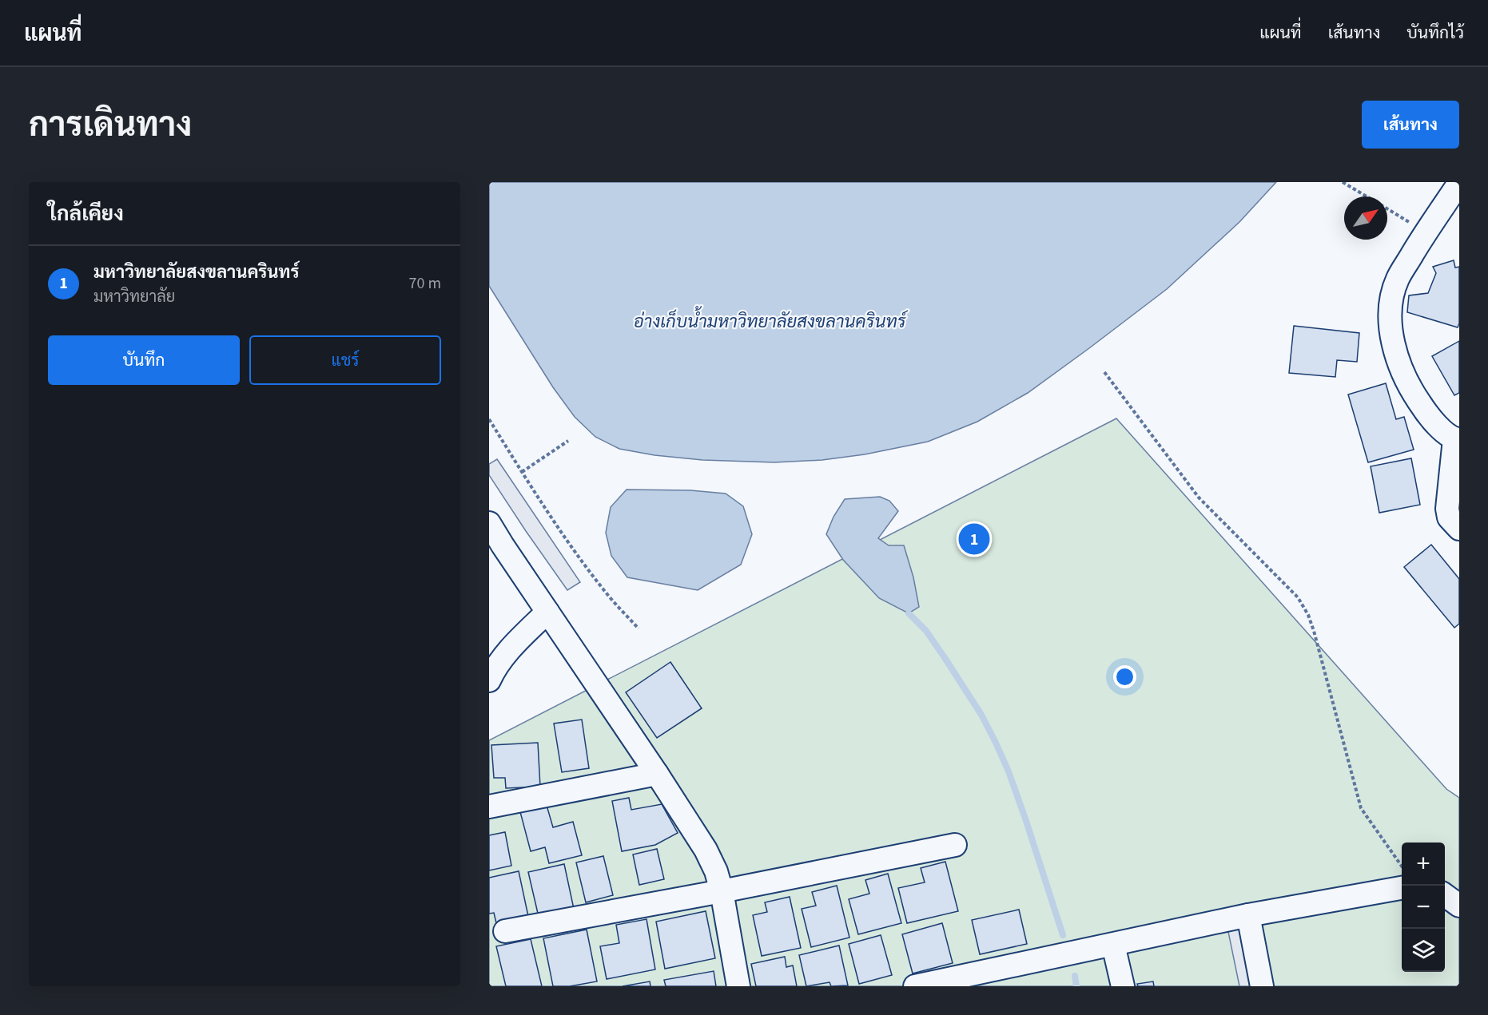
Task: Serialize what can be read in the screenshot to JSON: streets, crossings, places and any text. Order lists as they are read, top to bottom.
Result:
{
  "water": ["อ่างเก็บน้ำมหาวิทยาลัยสงขลานครินทร์"],
  "north": "top right",
  "page": {
    "header": "แผนที่",
    "nav": ["แผนที่", "เส้นทาง", "บันทึกไว้"],
    "title": "การเดินทาง",
    "buttons": [
      "เส้นทาง",
      ["บันทึก", "แชร์"]
    ],
    "heading": "ใกล้เคียง",
    "list": [
      {
        "mark": "1",
        "name": "มหาวิทยาลัยสงขลานครินทร์",
        "note": "มหาวิทยาลัย",
        "value": "70 m"
      }
    ],
    "pins": "1",
    "map_buttons": ["+", "−"]
  }
}
